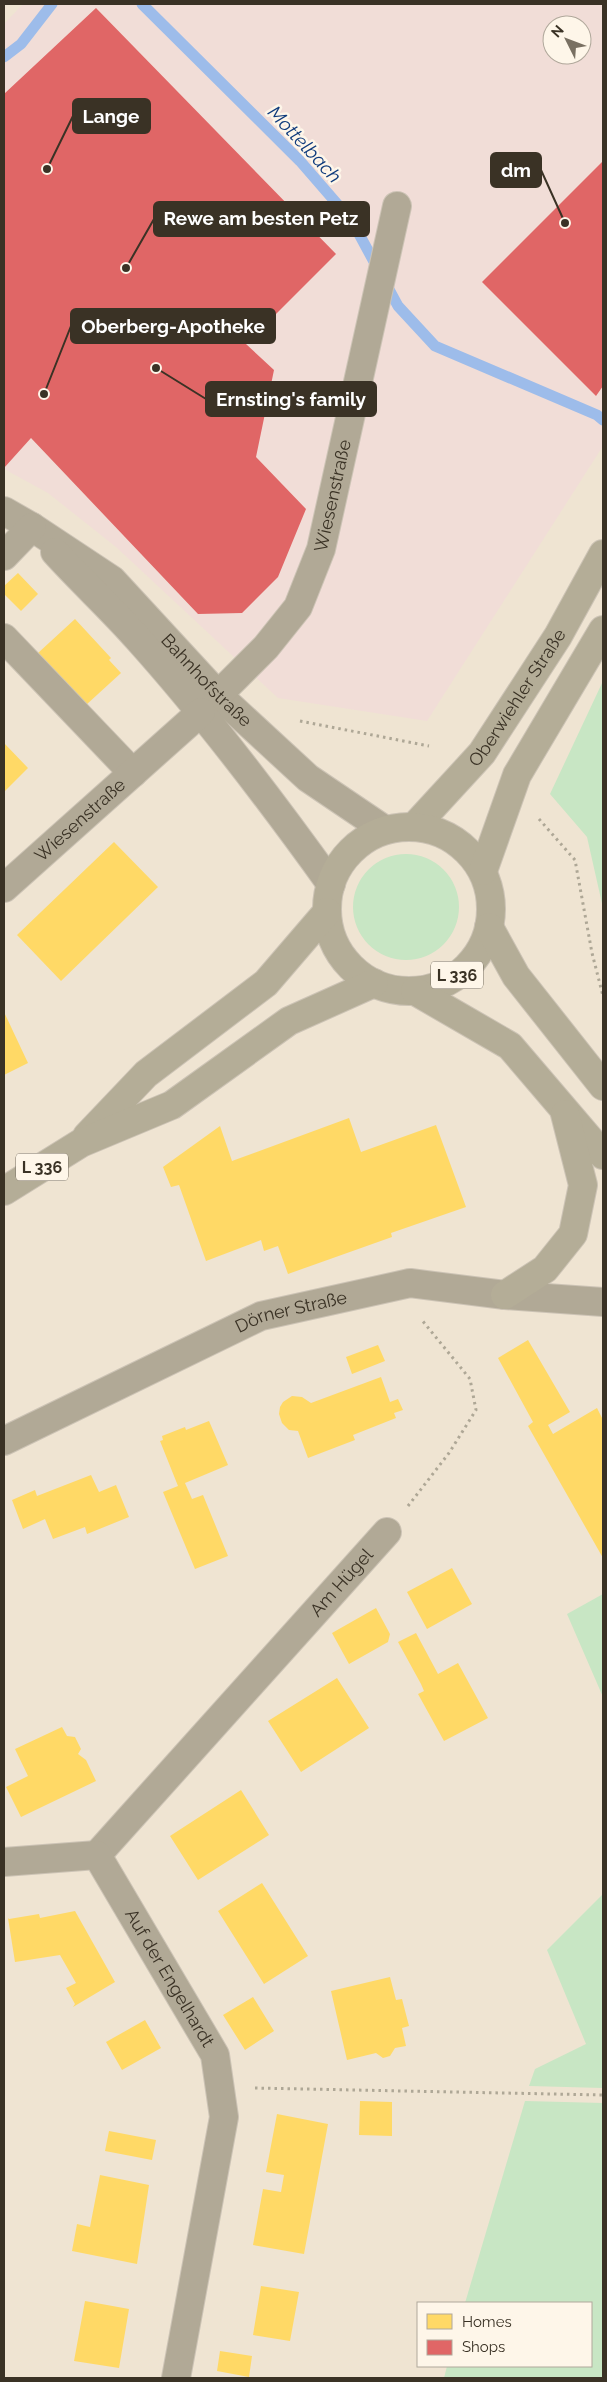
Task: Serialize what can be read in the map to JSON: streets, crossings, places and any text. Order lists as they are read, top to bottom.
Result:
{
  "streets": {
    "main road": ["Oberwiehler Straße", "L 336"],
    "street": [
      "Wiesenstraße",
      "Bahnhofstraße",
      "Dörner Straße",
      "Am Hügel",
      "Auf der Engelhardt"
    ]
  },
  "crossings": [
    ["Wiesenstraße", "Bahnhofstraße"],
    ["Bahnhofstraße", "Oberwiehler Straße"],
    ["Bahnhofstraße", "L 336"],
    ["Oberwiehler Straße", "L 336"],
    ["Am Hügel", "Auf der Engelhardt"]
  ],
  "water": ["Mottelbach"],
  "places": [
    "Lange",
    "dm",
    "Rewe am besten Petz",
    "Ernsting's family",
    "Oberberg-Apotheke"
  ],
  "legend": ["Homes", "Shops"],
  "north": "top left"
}
